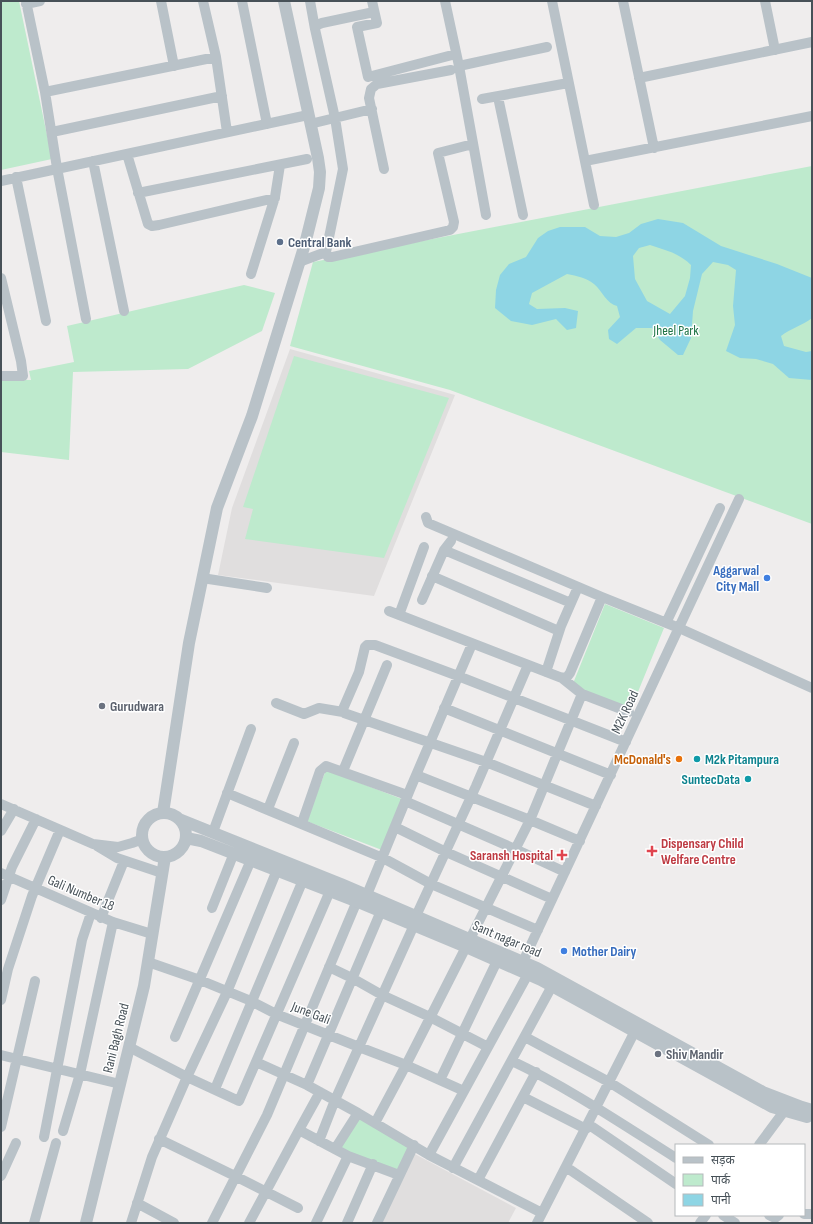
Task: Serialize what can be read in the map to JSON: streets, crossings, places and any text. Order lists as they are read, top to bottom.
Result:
{
  "streets": {
    "street": [
      "M2K Road",
      "Gali Number 18",
      "Sant nagar road",
      "June Gali",
      "Rani Bagh Road"
    ]
  },
  "crossings": [
    ["M2K Road", "Sant nagar road"],
    ["M2K Road", "June Gali"],
    ["Gali Number 18", "Rani Bagh Road"],
    ["Sant nagar road", "Rani Bagh Road"],
    ["June Gali", "Rani Bagh Road"]
  ],
  "parks": ["Jheel Park"],
  "places": {
    "other": [
      "Central Bank",
      "Aggarwal City Mall",
      "Gurudwara",
      "McDonald's",
      "M2k Pitampura",
      "SuntecData",
      "Mother Dairy",
      "Shiv Mandir"
    ],
    "health": ["Dispensary Child Welfare Centre", "Saransh Hospital"]
  },
  "legend": ["सड़क", "पार्क", "पानी"]
}
